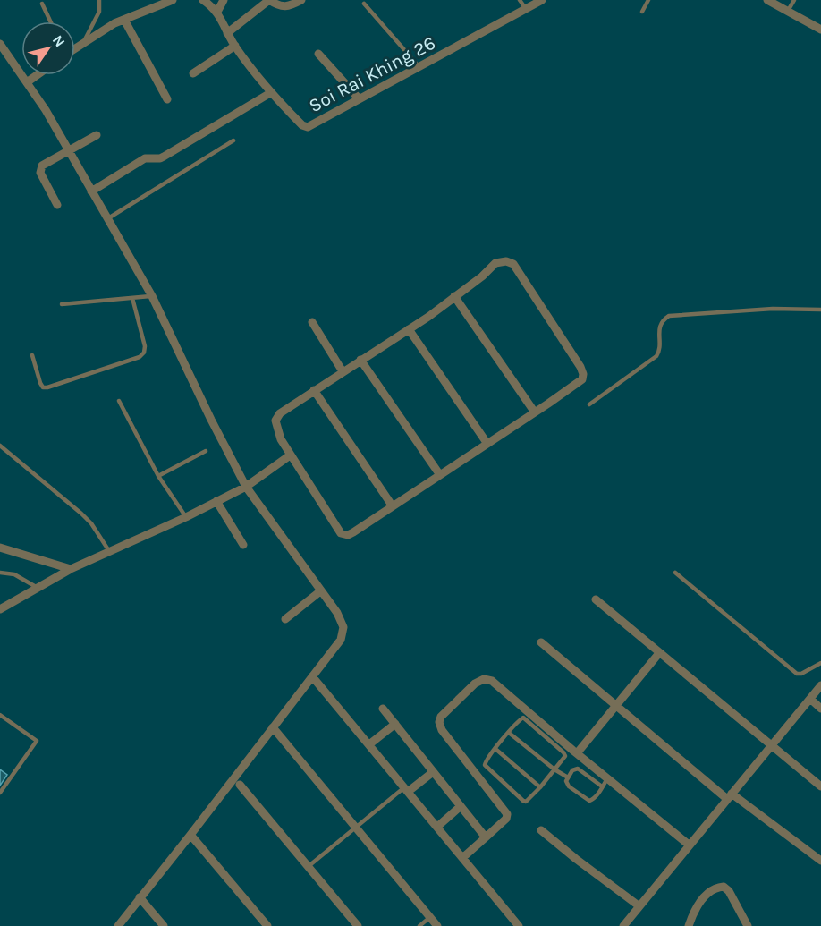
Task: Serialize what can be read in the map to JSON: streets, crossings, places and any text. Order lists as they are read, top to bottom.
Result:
{
  "streets": {
    "street": ["Soi Rai Khing 26"]
  },
  "north": "top right"
}
